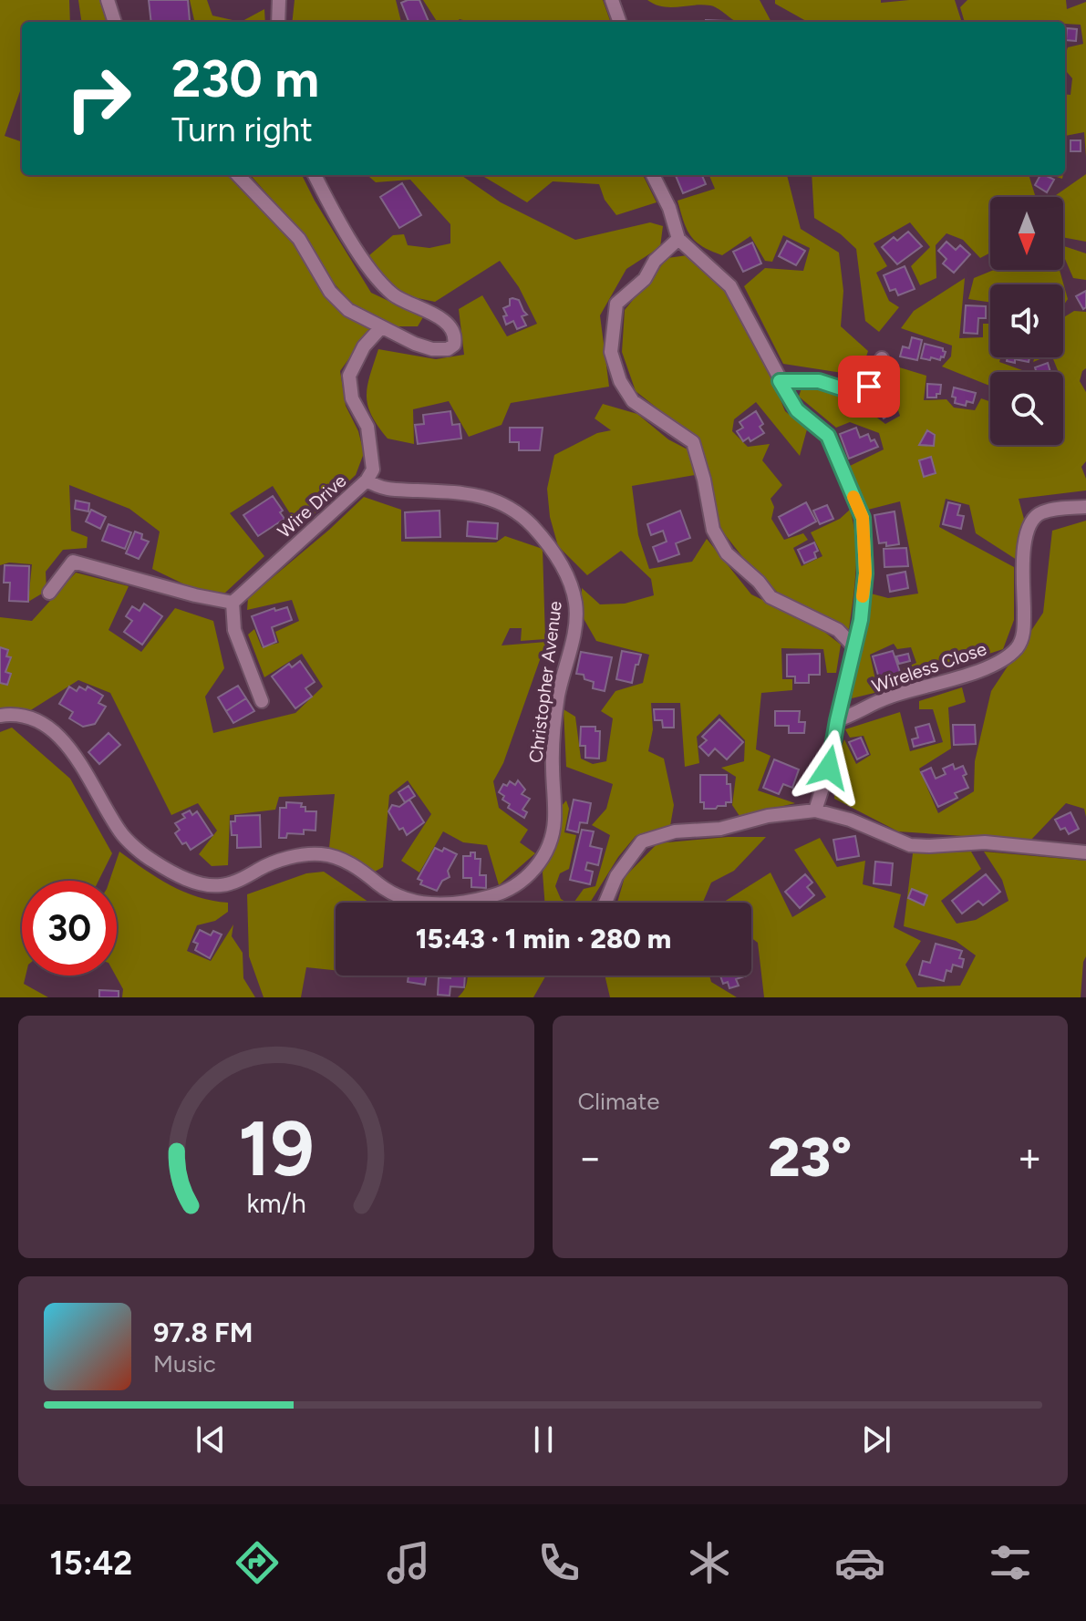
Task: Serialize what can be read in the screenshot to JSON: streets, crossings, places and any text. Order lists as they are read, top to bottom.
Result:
{
  "streets": {
    "street": ["Wire Drive", "Wireless Close", "Christopher Avenue"]
  },
  "crossings": [
    ["Wire Drive", "Christopher Avenue"]
  ],
  "north": "bottom",
  "page": {
    "turn": ["230 m", "Turn right"],
    "limit": "30",
    "trip": "15:43 · 1 min · 280 m",
    "tile": "Climate",
    "heat": ["−", "23°", "+"],
    "song": ["97.8 FM", "Music"],
    "tabs": "15:42",
    "gauge": ["19", "km/h"]
  }
}
